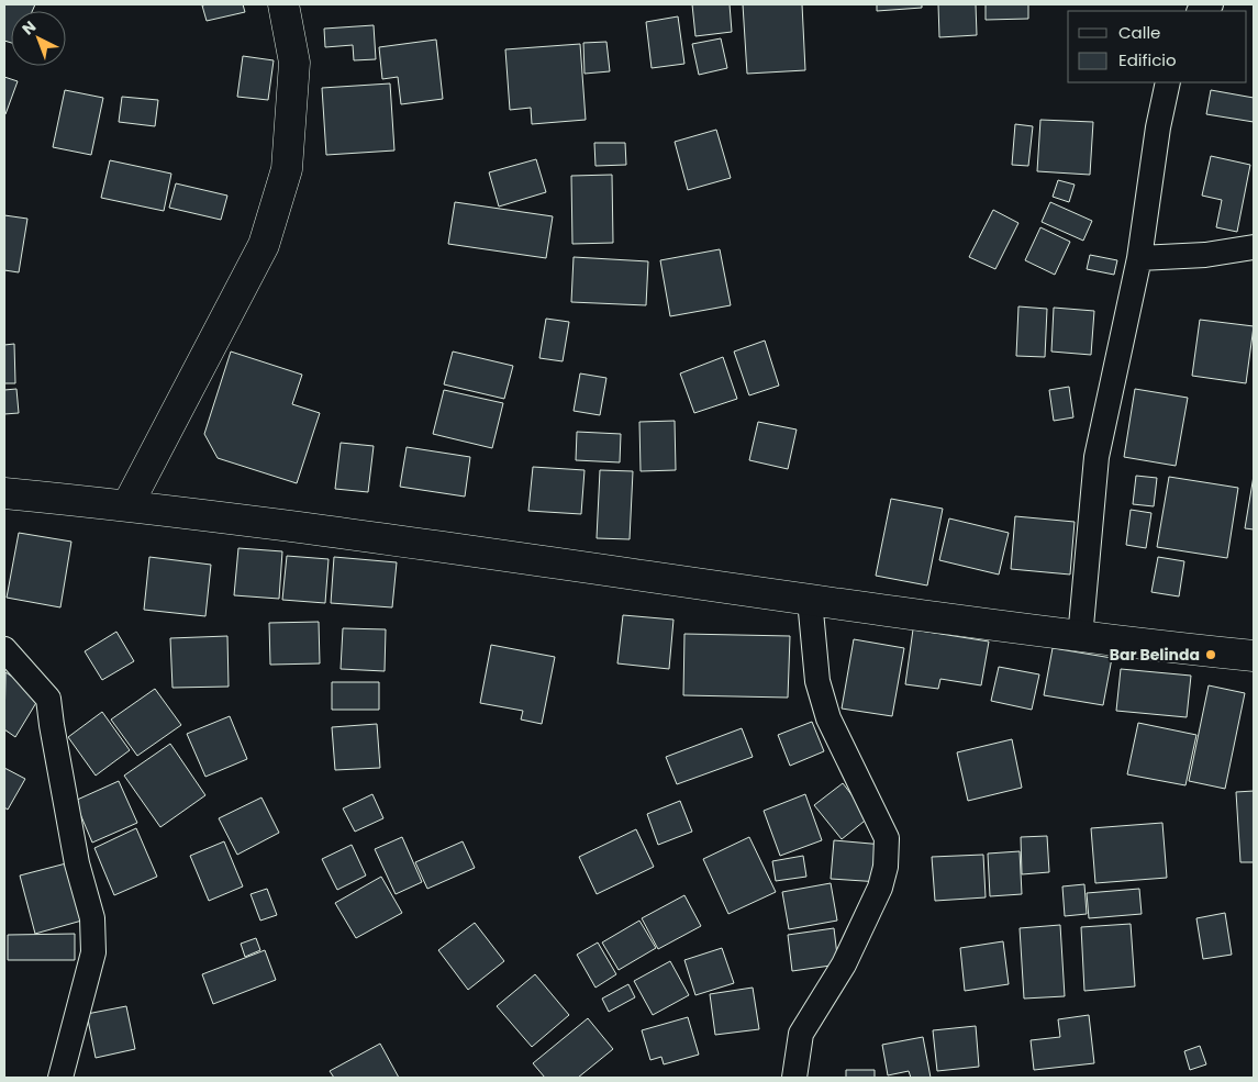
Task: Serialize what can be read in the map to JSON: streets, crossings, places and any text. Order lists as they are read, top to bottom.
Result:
{
  "places": ["Bar Belinda"],
  "legend": ["Calle", "Edificio"],
  "north": "top left"
}
